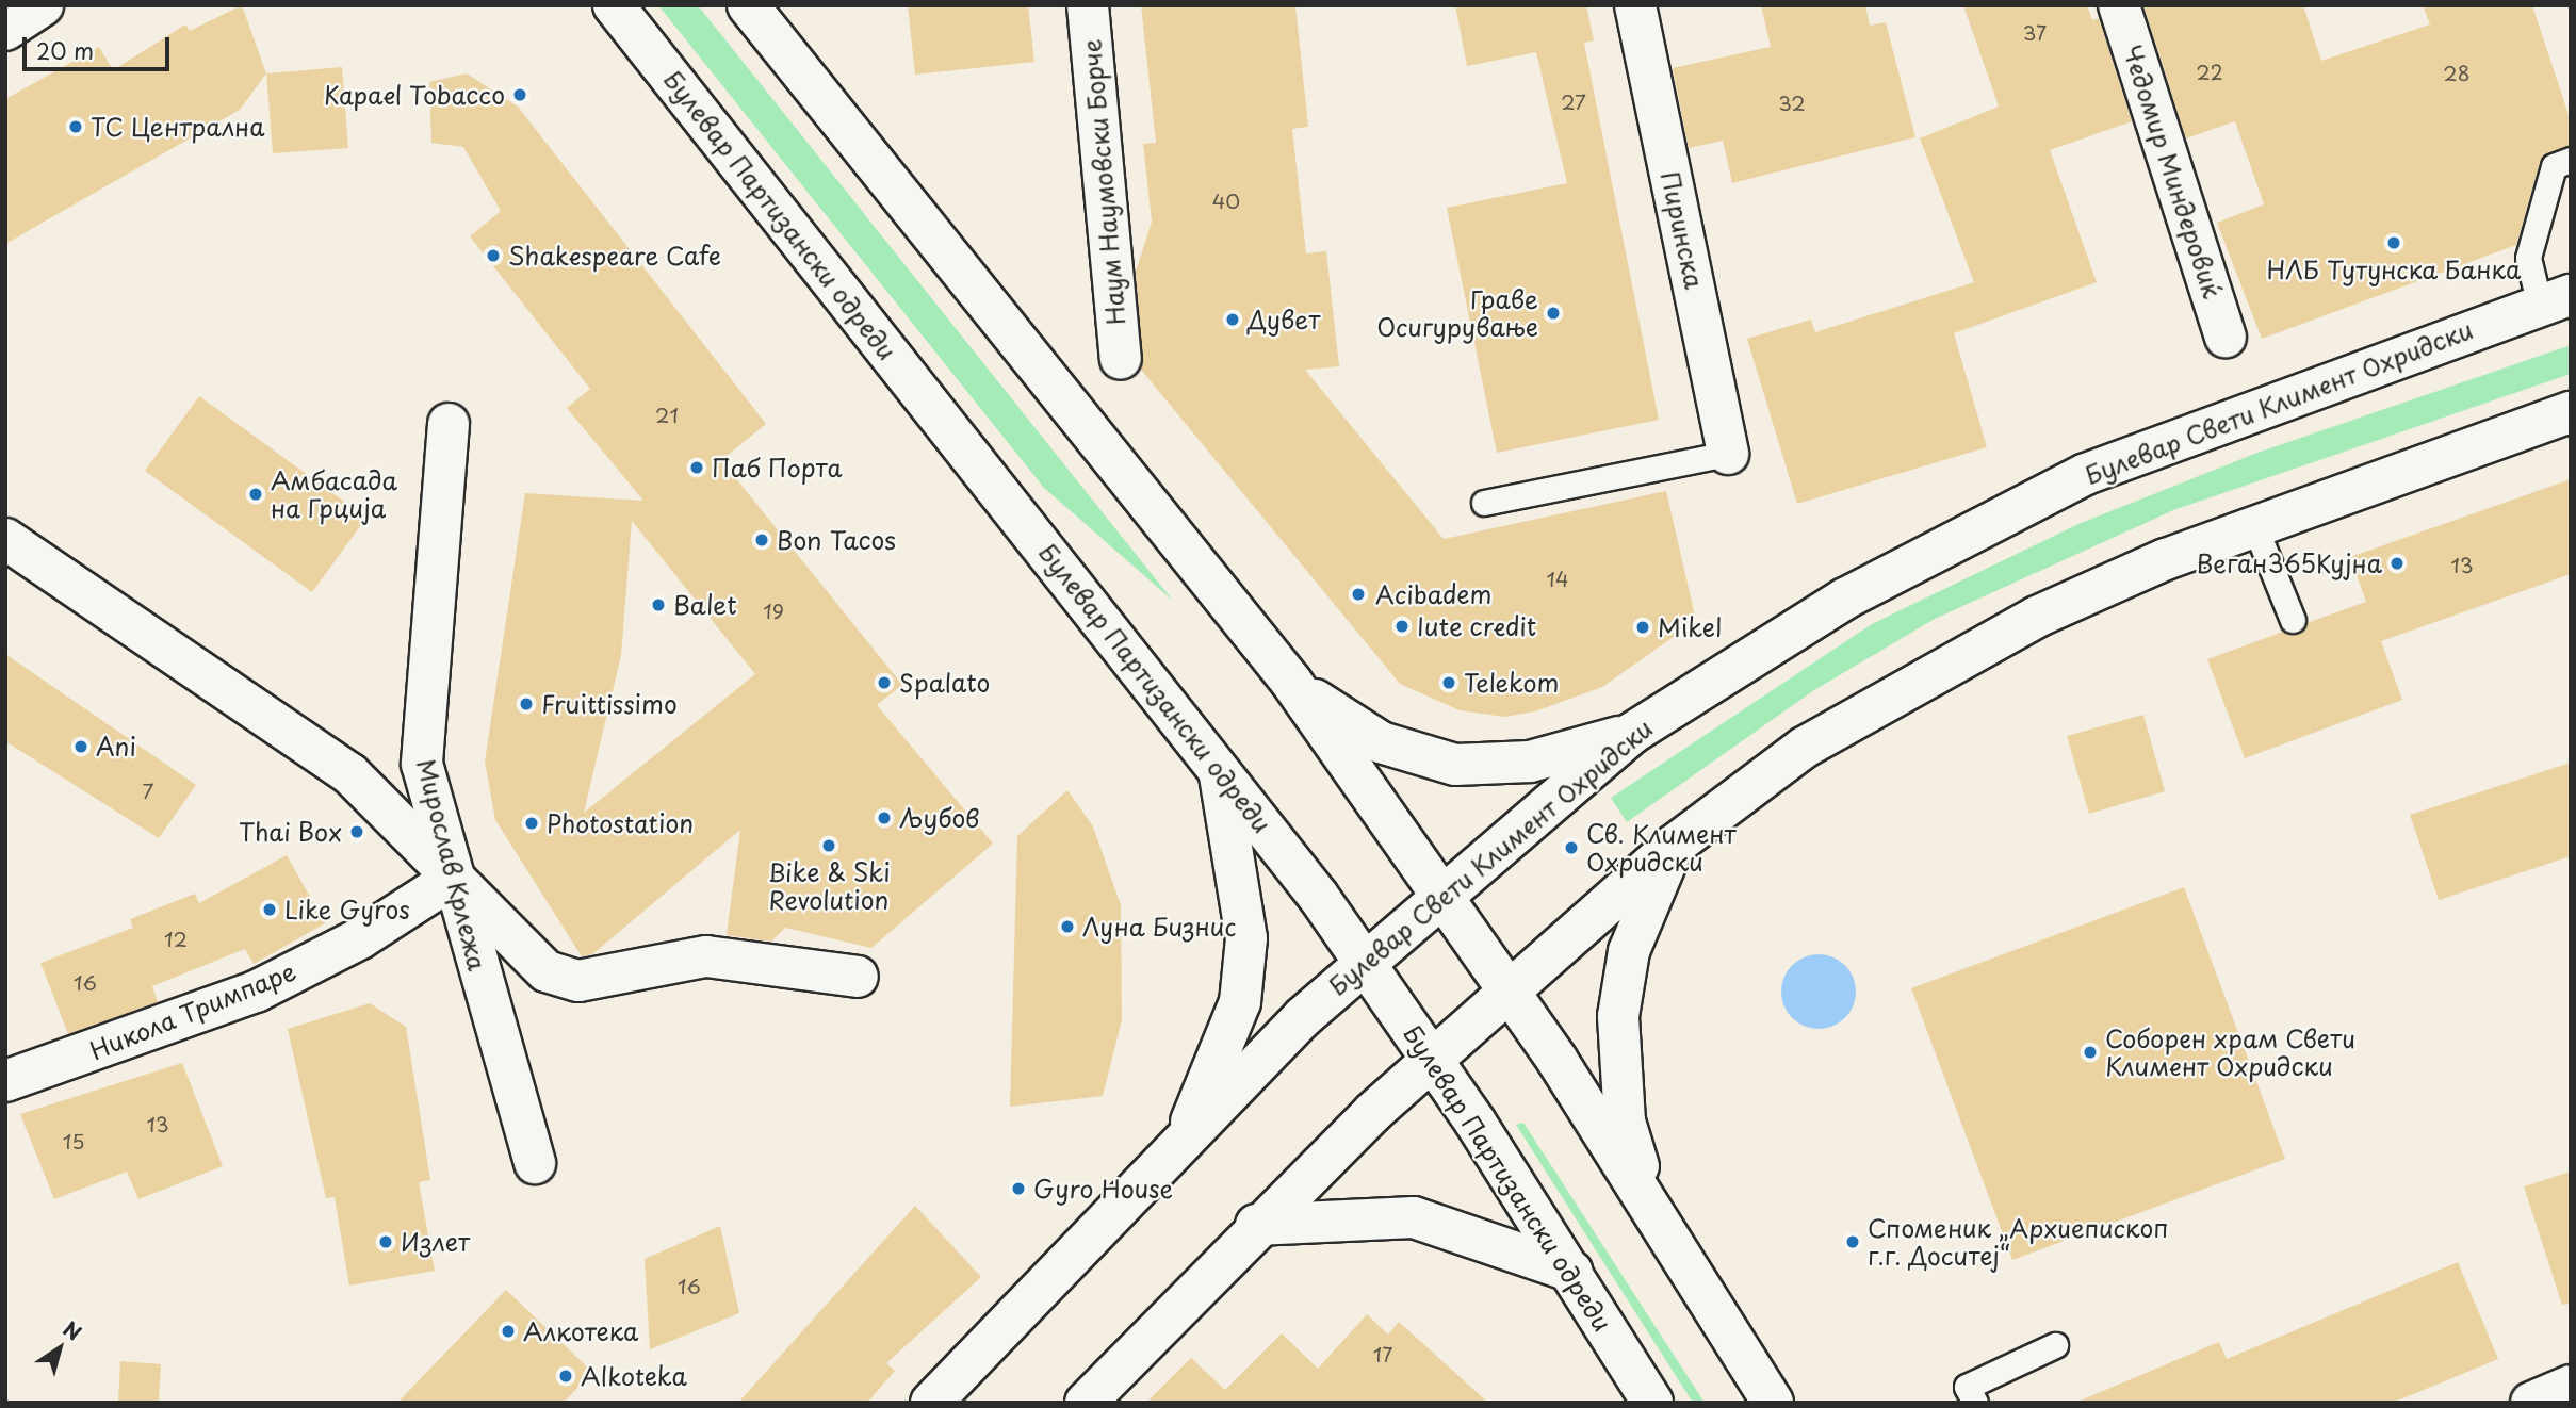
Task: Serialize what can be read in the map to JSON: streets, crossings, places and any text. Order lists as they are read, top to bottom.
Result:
{
  "streets": {
    "street": [
      "Чедомир Миндеровиќ",
      "Наум Наумовски Борче",
      "Булевар Партизански одреди",
      "Пиринска",
      "Булевар Свети Климент Охридски",
      "Мирослав Крлежа",
      "Никола Тримпаре"
    ]
  },
  "crossings": [
    ["Булевар Партизански одреди", "Булевар Свети Климент Охридски"],
    ["Мирослав Крлежа", "Никола Тримпаре"]
  ],
  "places": [
    "Kapael Tobacco",
    "ТС Централна",
    "НЛБ Тутунска Банка",
    "Shakespeare Cafe",
    "Граве Осигурување",
    "Дувет",
    "Паб Порта",
    "Амбасада на Грција",
    "Bon Tacos",
    "Веган365Кујна",
    "Acibadem",
    "Balet",
    "Iute credit",
    "Mikel",
    "Spalato",
    "Telekom",
    "Fruittissimo",
    "Ani",
    "Љубов",
    "Photostation",
    "Thai Box",
    "Bike & Ski Revolution",
    "Св. Климент Охридски",
    "Like Gyros",
    "Луна Бизнис",
    "Соборен храм Свети Климент Охридски",
    "Gyro House",
    "Излет",
    "Споменик „Архиепископ г.г. Доситеј“",
    "Алкотека",
    "Alkoteka"
  ],
  "house_numbers": [
    "37",
    "22",
    "28",
    "27",
    "32",
    "40",
    "21",
    "13",
    "14",
    "19",
    "7",
    "12",
    "16",
    "13",
    "15",
    "16",
    "17"
  ],
  "scale_bar": "20 m",
  "north": "top right"
}
